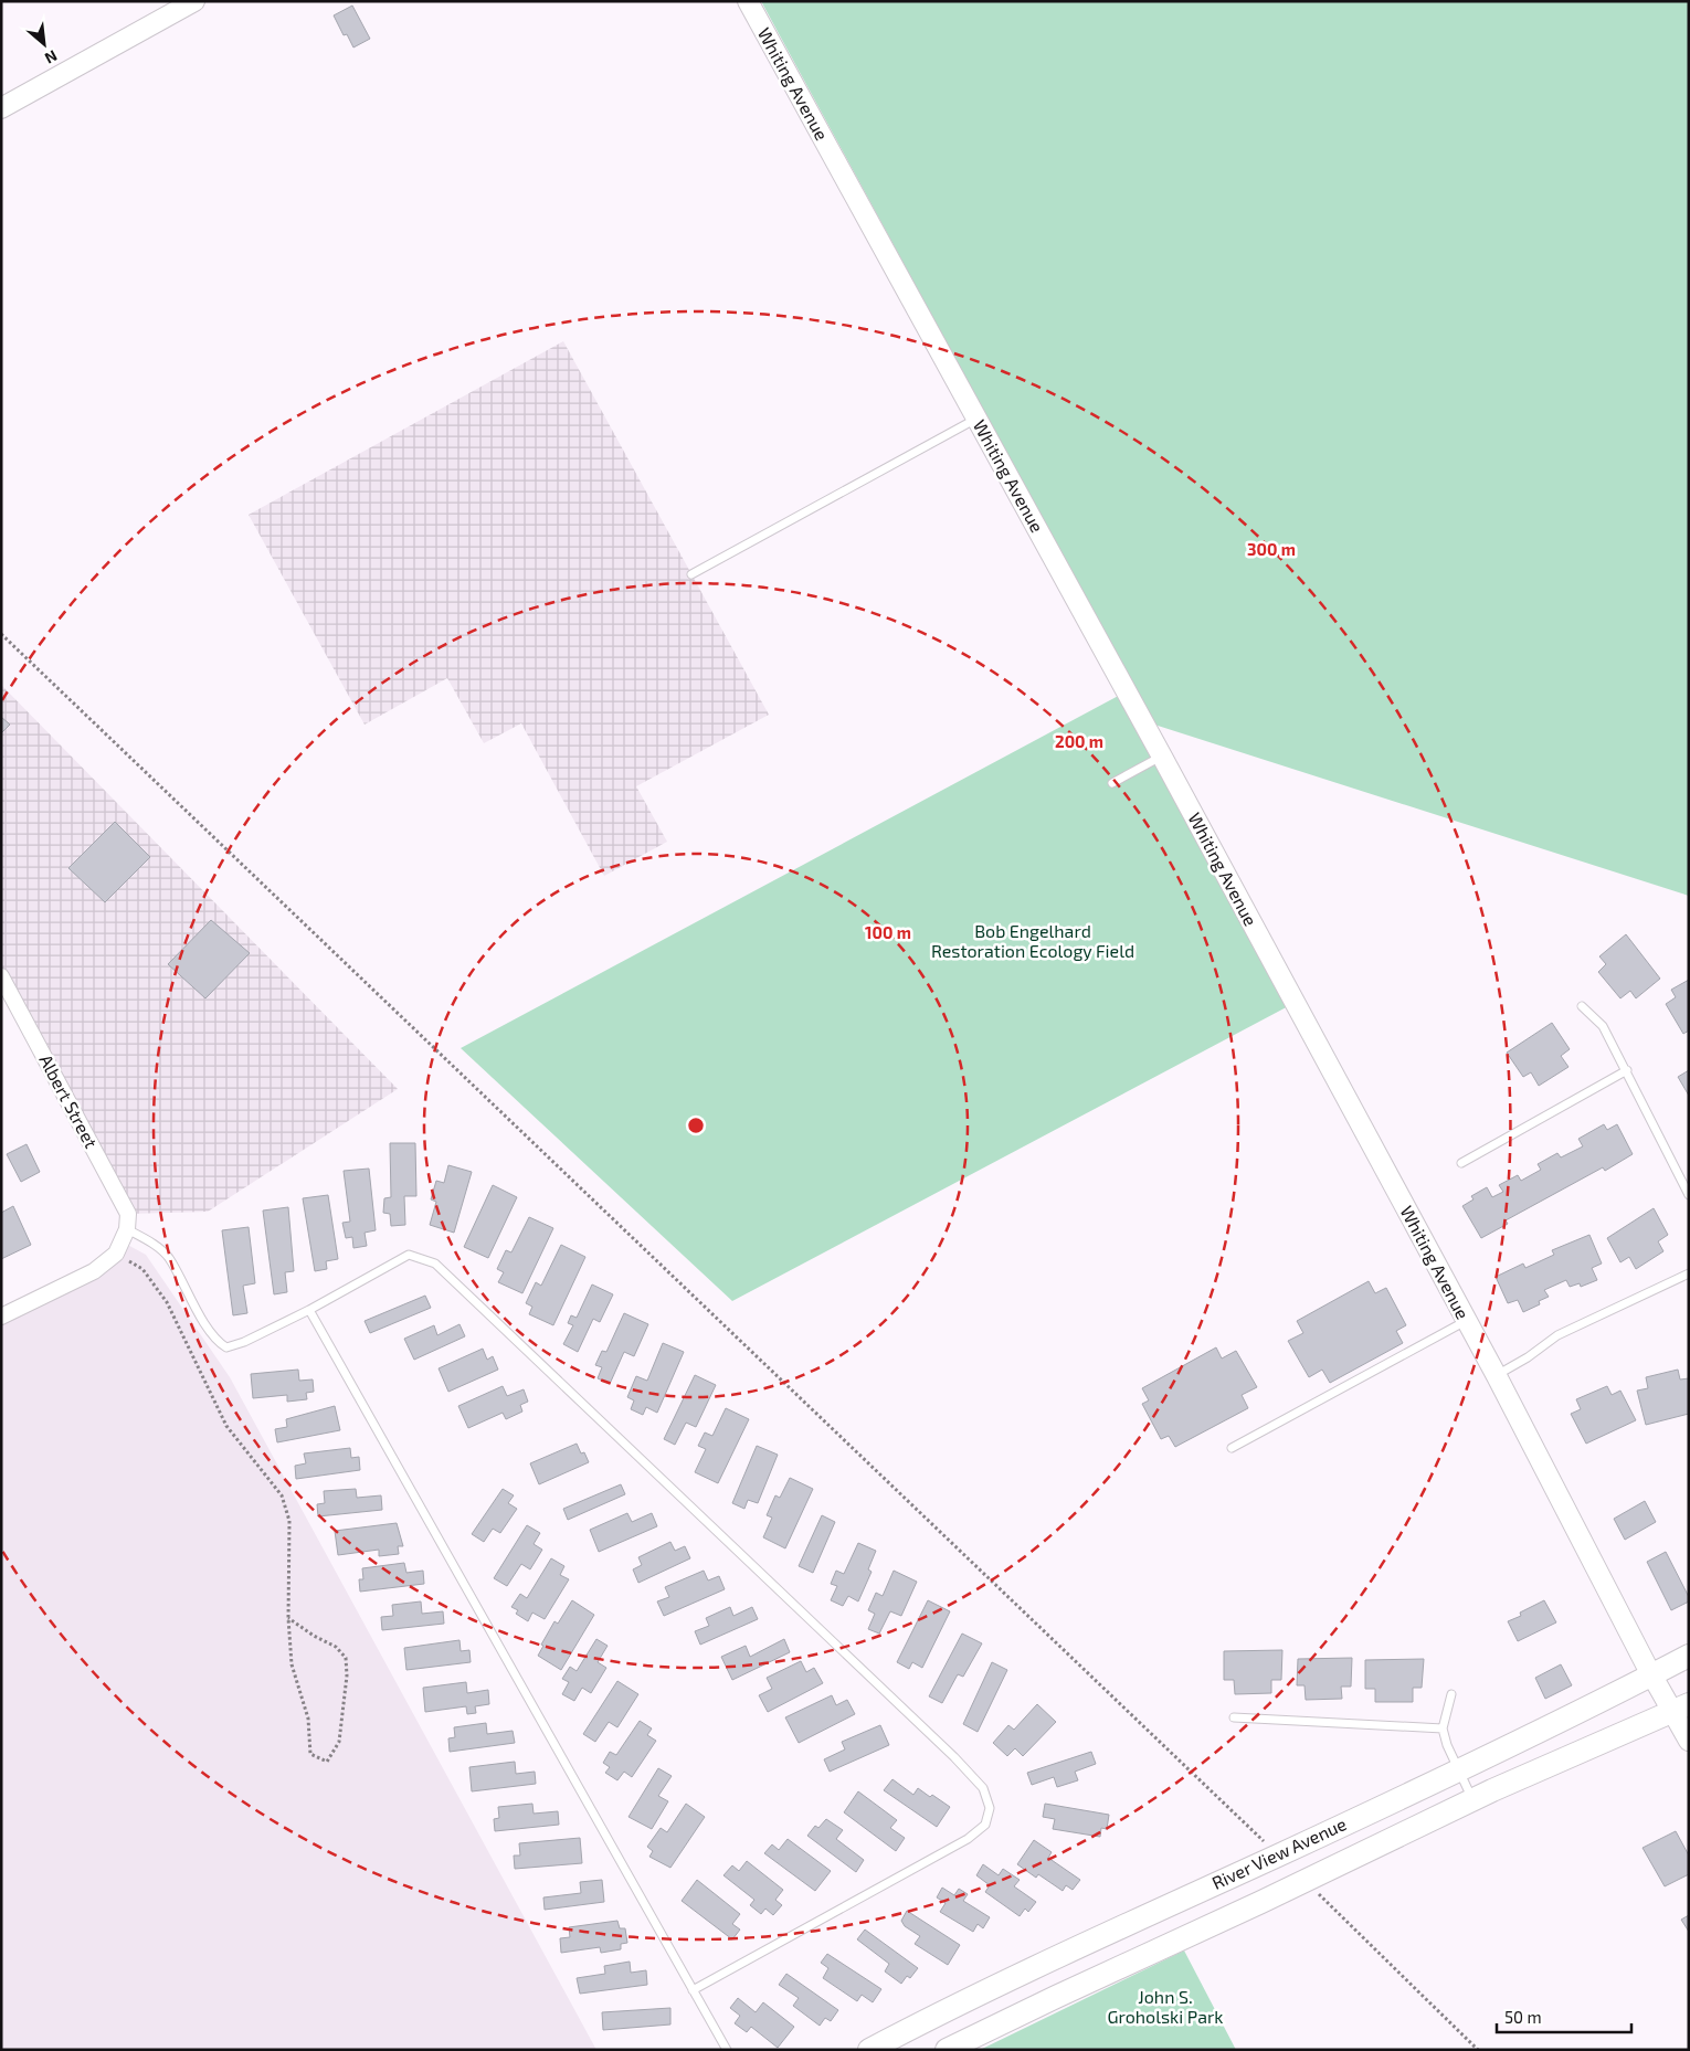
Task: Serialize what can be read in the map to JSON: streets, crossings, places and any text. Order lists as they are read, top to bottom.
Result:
{
  "streets": {
    "main road": ["River View Avenue"],
    "street": ["Whiting Avenue", "Albert Street"]
  },
  "crossings": [
    ["Whiting Avenue", "River View Avenue"]
  ],
  "parks": ["Bob Engelhard Restoration Ecology Field", "John S. Groholski Park"],
  "scale_bar": "50 m",
  "north": "bottom right",
  "rings": ["300 m", "200 m", "100 m"]
}
